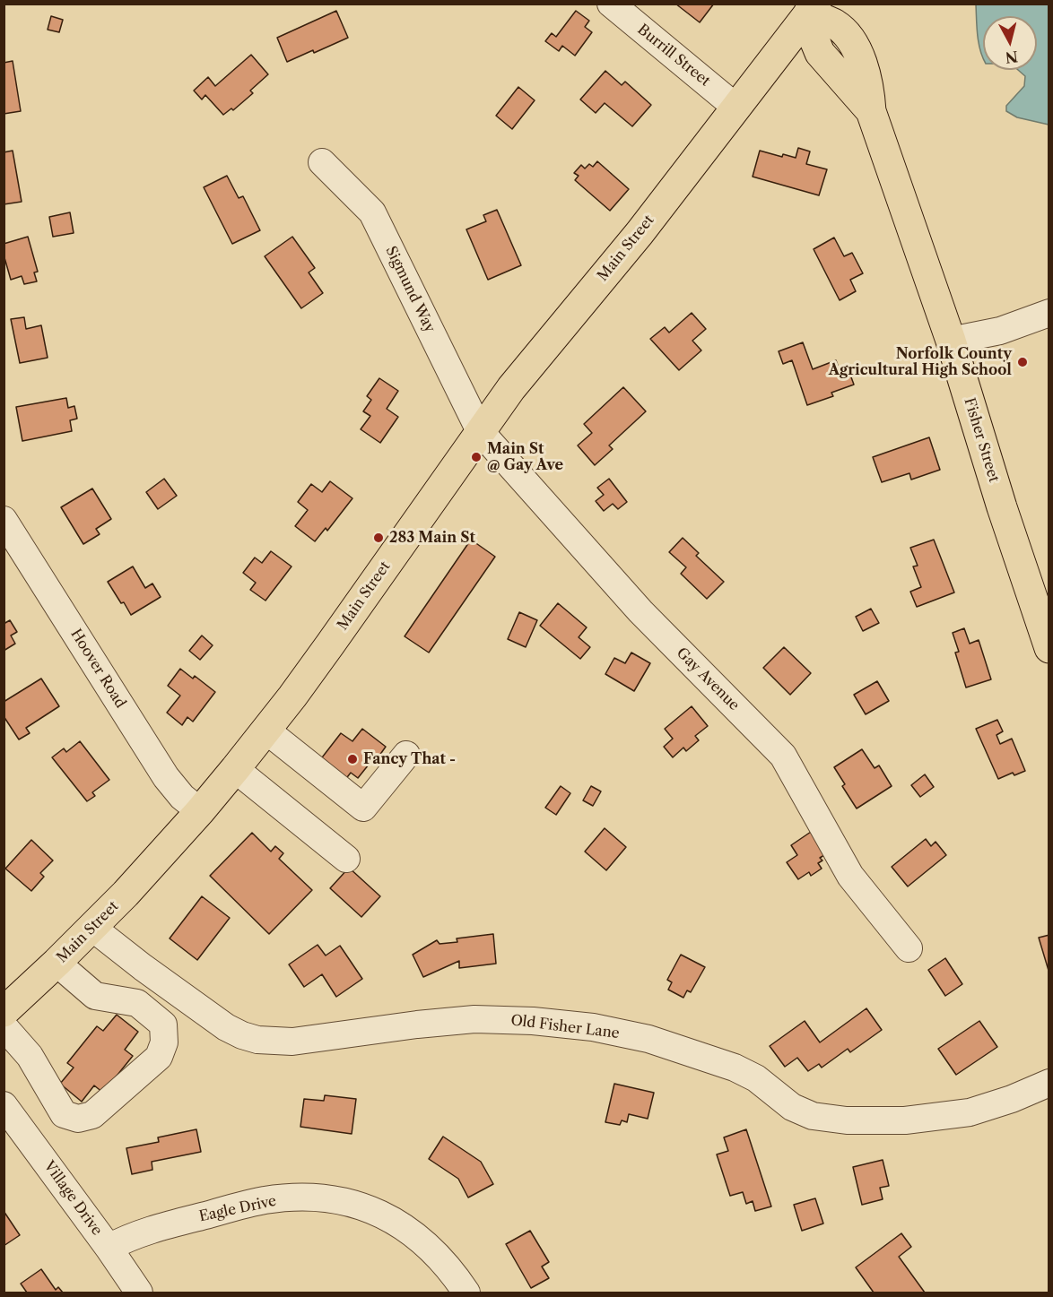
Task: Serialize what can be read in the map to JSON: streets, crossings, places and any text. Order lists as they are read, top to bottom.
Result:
{
  "streets": {
    "main road": ["Main Street", "Fisher Street"],
    "street": [
      "Burrill Street",
      "Sigmund Way",
      "Hoover Road",
      "Gay Avenue",
      "Old Fisher Lane",
      "Village Drive",
      "Eagle Drive"
    ]
  },
  "crossings": [
    ["Burrill Street", "Main Street"],
    ["Main Street", "Sigmund Way"],
    ["Main Street", "Fisher Street"],
    ["Main Street", "Hoover Road"],
    ["Main Street", "Gay Avenue"],
    ["Main Street", "Old Fisher Lane"],
    ["Sigmund Way", "Gay Avenue"],
    ["Village Drive", "Eagle Drive"]
  ],
  "places": [
    "Norfolk County Agricultural High School",
    "Main St @ Gay Ave",
    "283 Main St",
    "Fancy That -"
  ],
  "north": "bottom"
}
